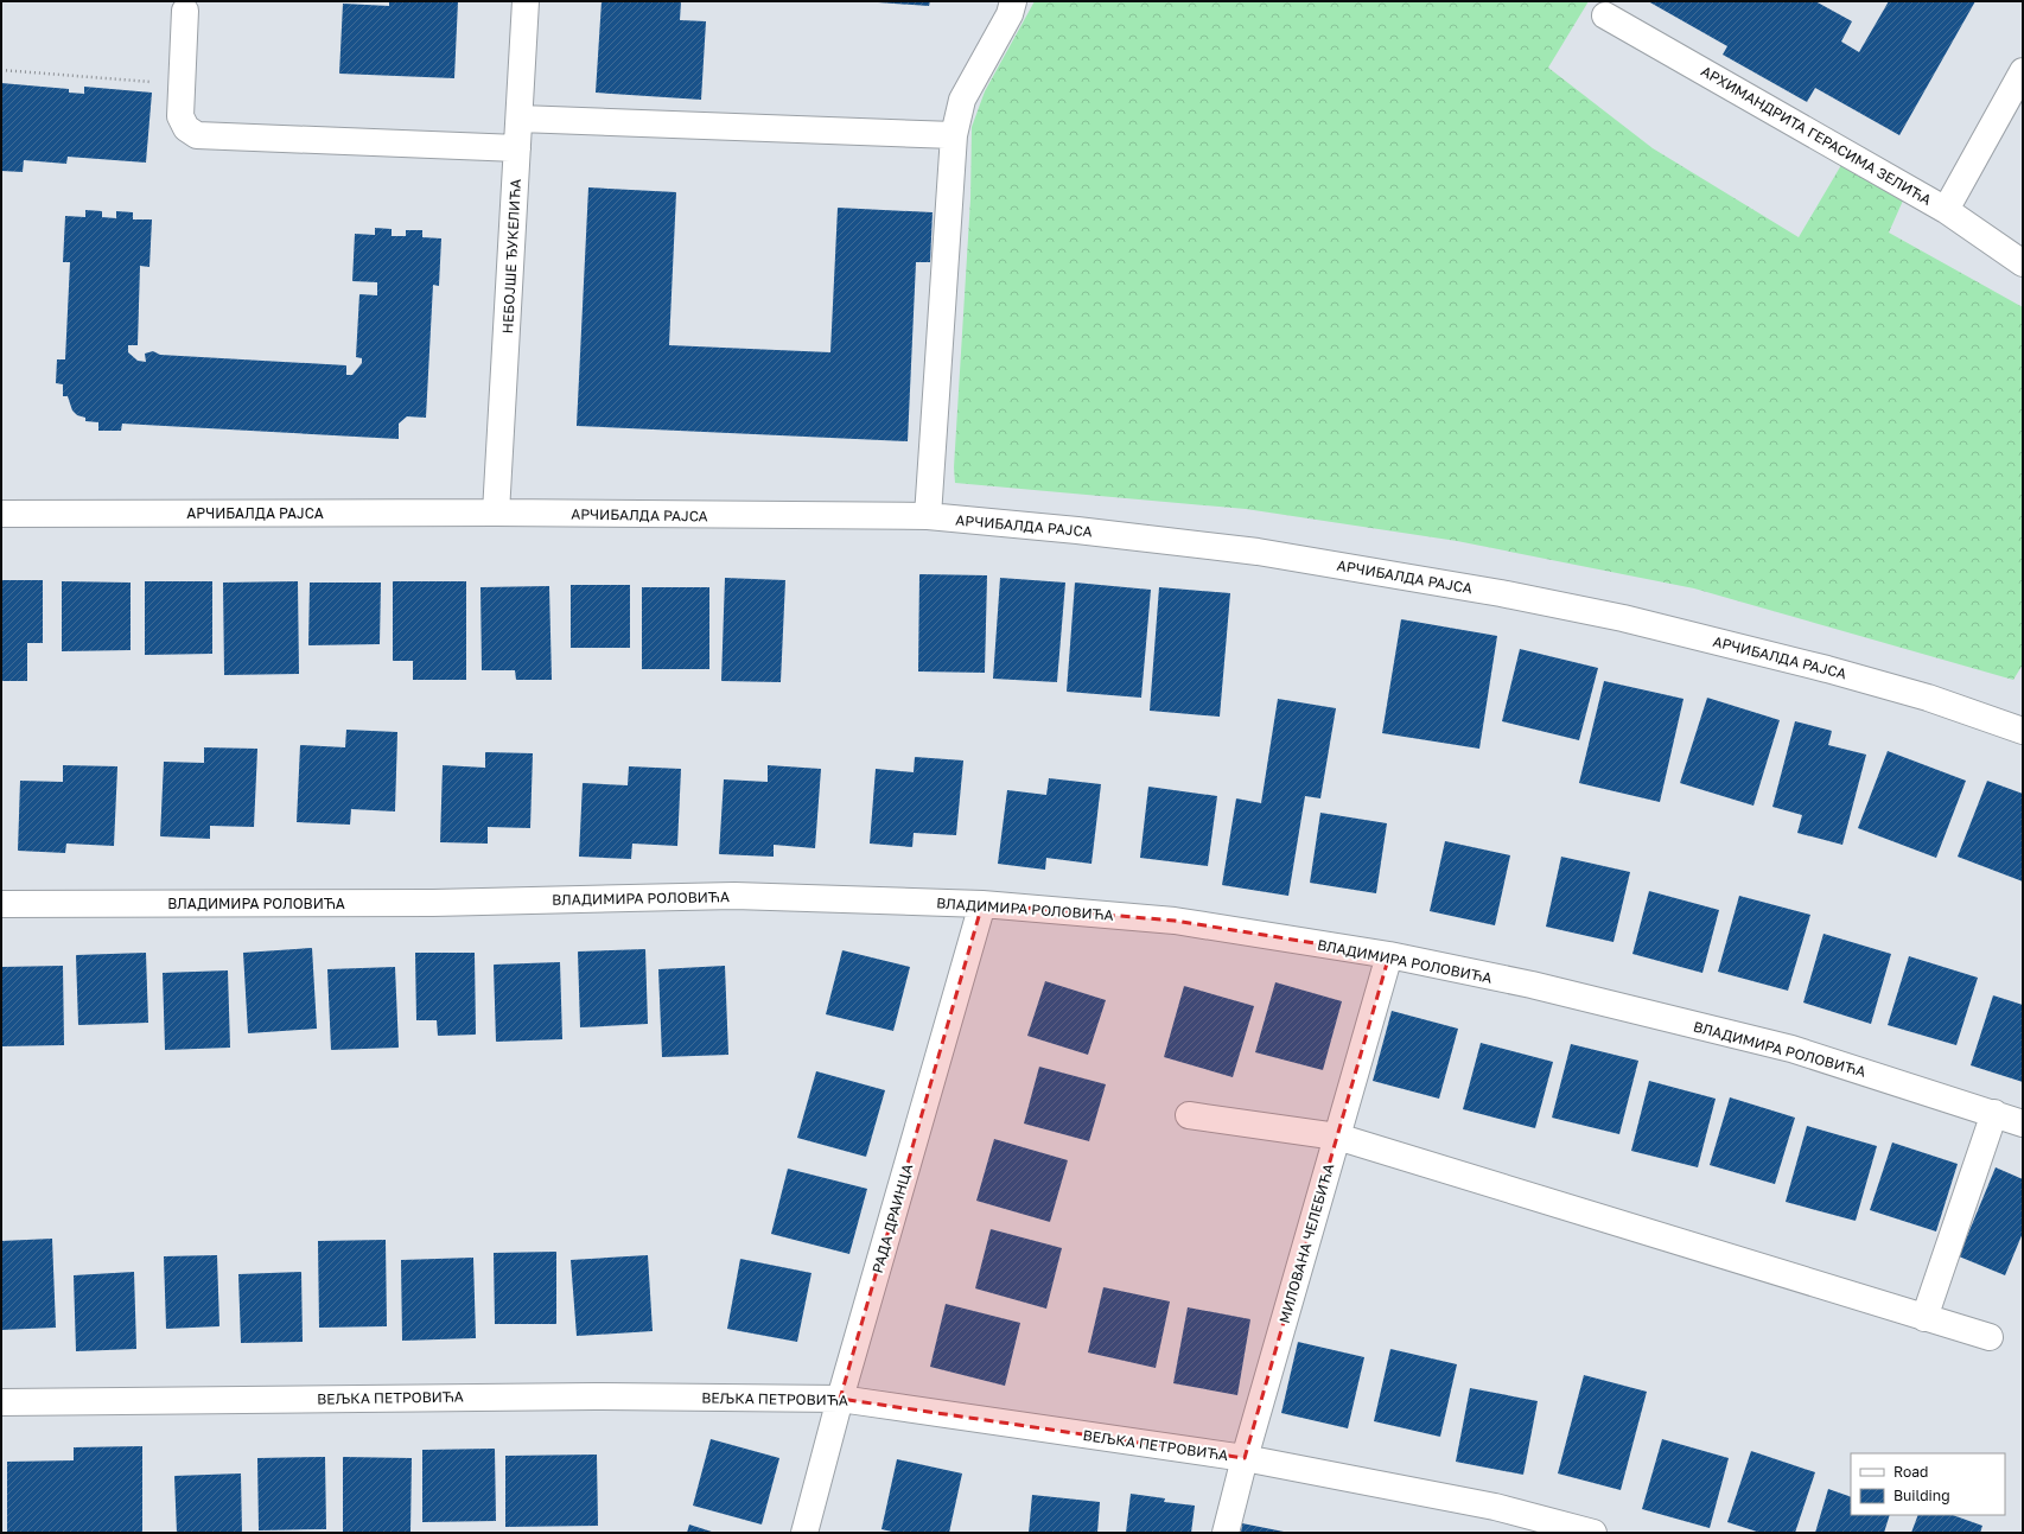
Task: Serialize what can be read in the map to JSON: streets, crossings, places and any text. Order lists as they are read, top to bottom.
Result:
{
  "streets": {
    "street": [
      "АРХИМАНДРИТА ГЕРАСИМА ЗЕЛИЋА",
      "НЕБОЈШЕ ЂУКЕЛИЋА",
      "АРЧИБАЛДА РАЈСА",
      "ВЛАДИМИРА РОЛОВИЋА",
      "РАДА ДРАИНЦА",
      "МИЛОВАНА ЧЕЛЕБИЋА",
      "ВЕЉКА ПЕТРОВИЋА"
    ]
  },
  "crossings": [
    ["НЕБОЈШЕ ЂУКЕЛИЋА", "АРЧИБАЛДА РАЈСА"],
    ["ВЛАДИМИРА РОЛОВИЋА", "РАДА ДРАИНЦА"],
    ["ВЛАДИМИРА РОЛОВИЋА", "МИЛОВАНА ЧЕЛЕБИЋА"],
    ["РАДА ДРАИНЦА", "ВЕЉКА ПЕТРОВИЋА"],
    ["МИЛОВАНА ЧЕЛЕБИЋА", "ВЕЉКА ПЕТРОВИЋА"]
  ],
  "legend": ["Road", "Building"]
}
